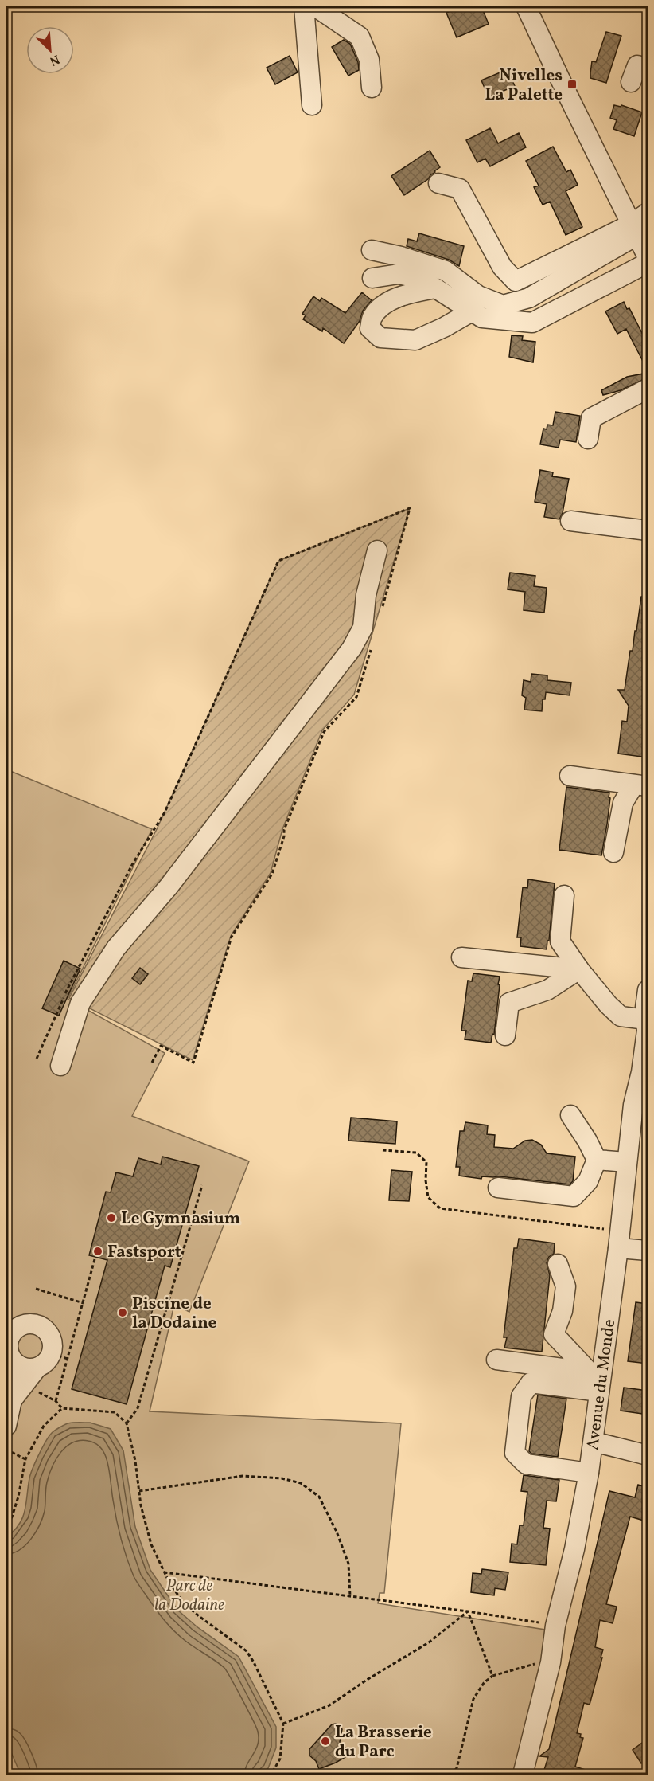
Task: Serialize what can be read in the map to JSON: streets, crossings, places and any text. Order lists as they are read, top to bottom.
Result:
{
  "streets": {
    "street": ["Avenue du Monde"]
  },
  "parks": ["Parc de la Dodaine"],
  "places": {
    "transit": ["Nivelles La Palette"],
    "other": [
      "Le Gymnasium",
      "Fastsport",
      "Piscine de la Dodaine",
      "La Brasserie du Parc"
    ]
  },
  "north": "bottom right"
}
